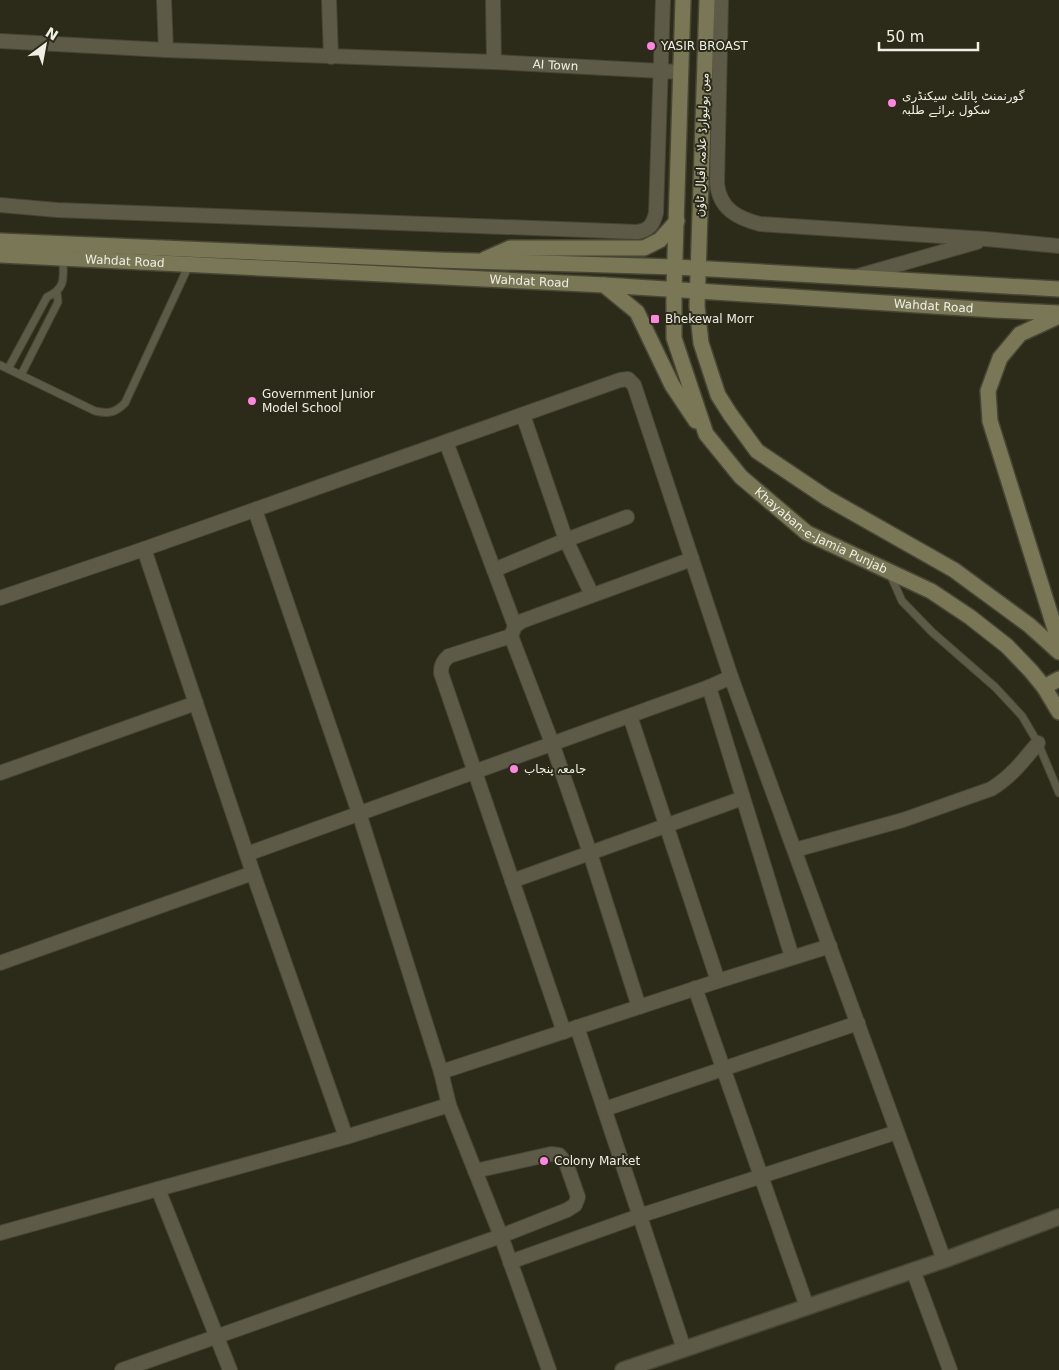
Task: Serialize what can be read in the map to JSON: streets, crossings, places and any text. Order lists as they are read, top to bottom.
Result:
{
  "streets": {
    "main road": ["مین بولیوارڈ علامہ اقبال ٹاؤن", "Wahdat Road", "Khayaban-e-Jamia Punjab"],
    "street": ["AI Town"]
  },
  "crossings": [
    ["AI Town", "مین بولیوارڈ علامہ اقبال ٹاؤن"],
    ["مین بولیوارڈ علامہ اقبال ٹاؤن", "Wahdat Road"],
    ["مین بولیوارڈ علامہ اقبال ٹاؤن", "Khayaban-e-Jamia Punjab"],
    ["Wahdat Road", "Khayaban-e-Jamia Punjab"]
  ],
  "places": {
    "other": [
      "YASIR BROAST",
      "گورنمنٹ پائلٹ سیکنڈری سکول برائے طلبہ",
      "Government Junior Model School",
      "جامعہ پنجاب",
      "Colony Market"
    ],
    "transit": ["Bhekewal Morr"]
  },
  "scale_bar": "50 m",
  "north": "top right"
}
